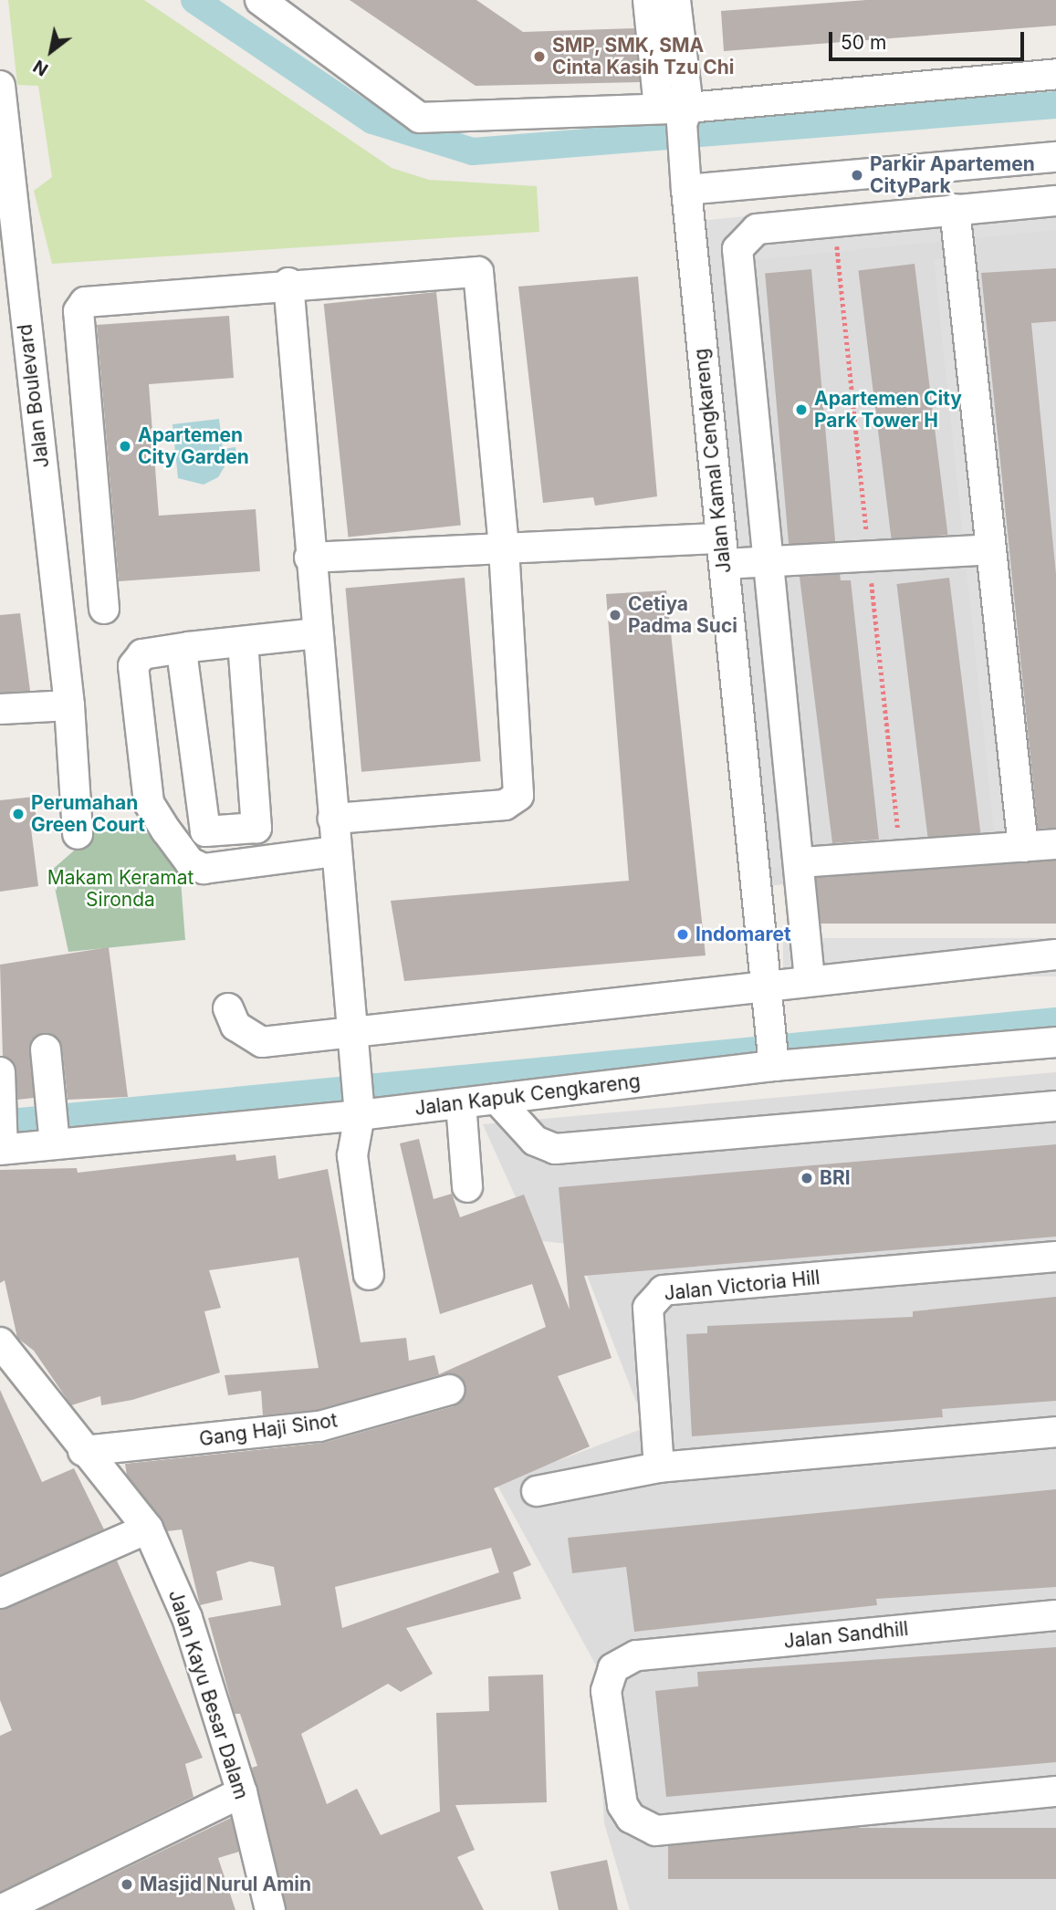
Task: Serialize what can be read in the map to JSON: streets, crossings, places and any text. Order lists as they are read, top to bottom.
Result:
{
  "streets": {
    "street": [
      "Jalan Boulevard",
      "Jalan Kamal Cengkareng",
      "Jalan Kapuk Cengkareng",
      "Jalan Victoria Hill",
      "Gang Haji Sinot",
      "Jalan Sandhill",
      "Jalan Kayu Besar Dalam"
    ]
  },
  "crossings": [
    ["Jalan Kamal Cengkareng", "Jalan Kapuk Cengkareng"],
    ["Gang Haji Sinot", "Jalan Kayu Besar Dalam"]
  ],
  "parks": ["Makam Keramat Sironda"],
  "places": [
    "SMP, SMK, SMA Cinta Kasih Tzu Chi",
    "Parkir Apartemen CityPark",
    "Apartemen City Park Tower H",
    "Apartemen City Garden",
    "Cetiya Padma Suci",
    "Perumahan Green Court",
    "Indomaret",
    "BRI",
    "Masjid Nurul Amin"
  ],
  "scale_bar": "50 m",
  "north": "bottom left"
}
